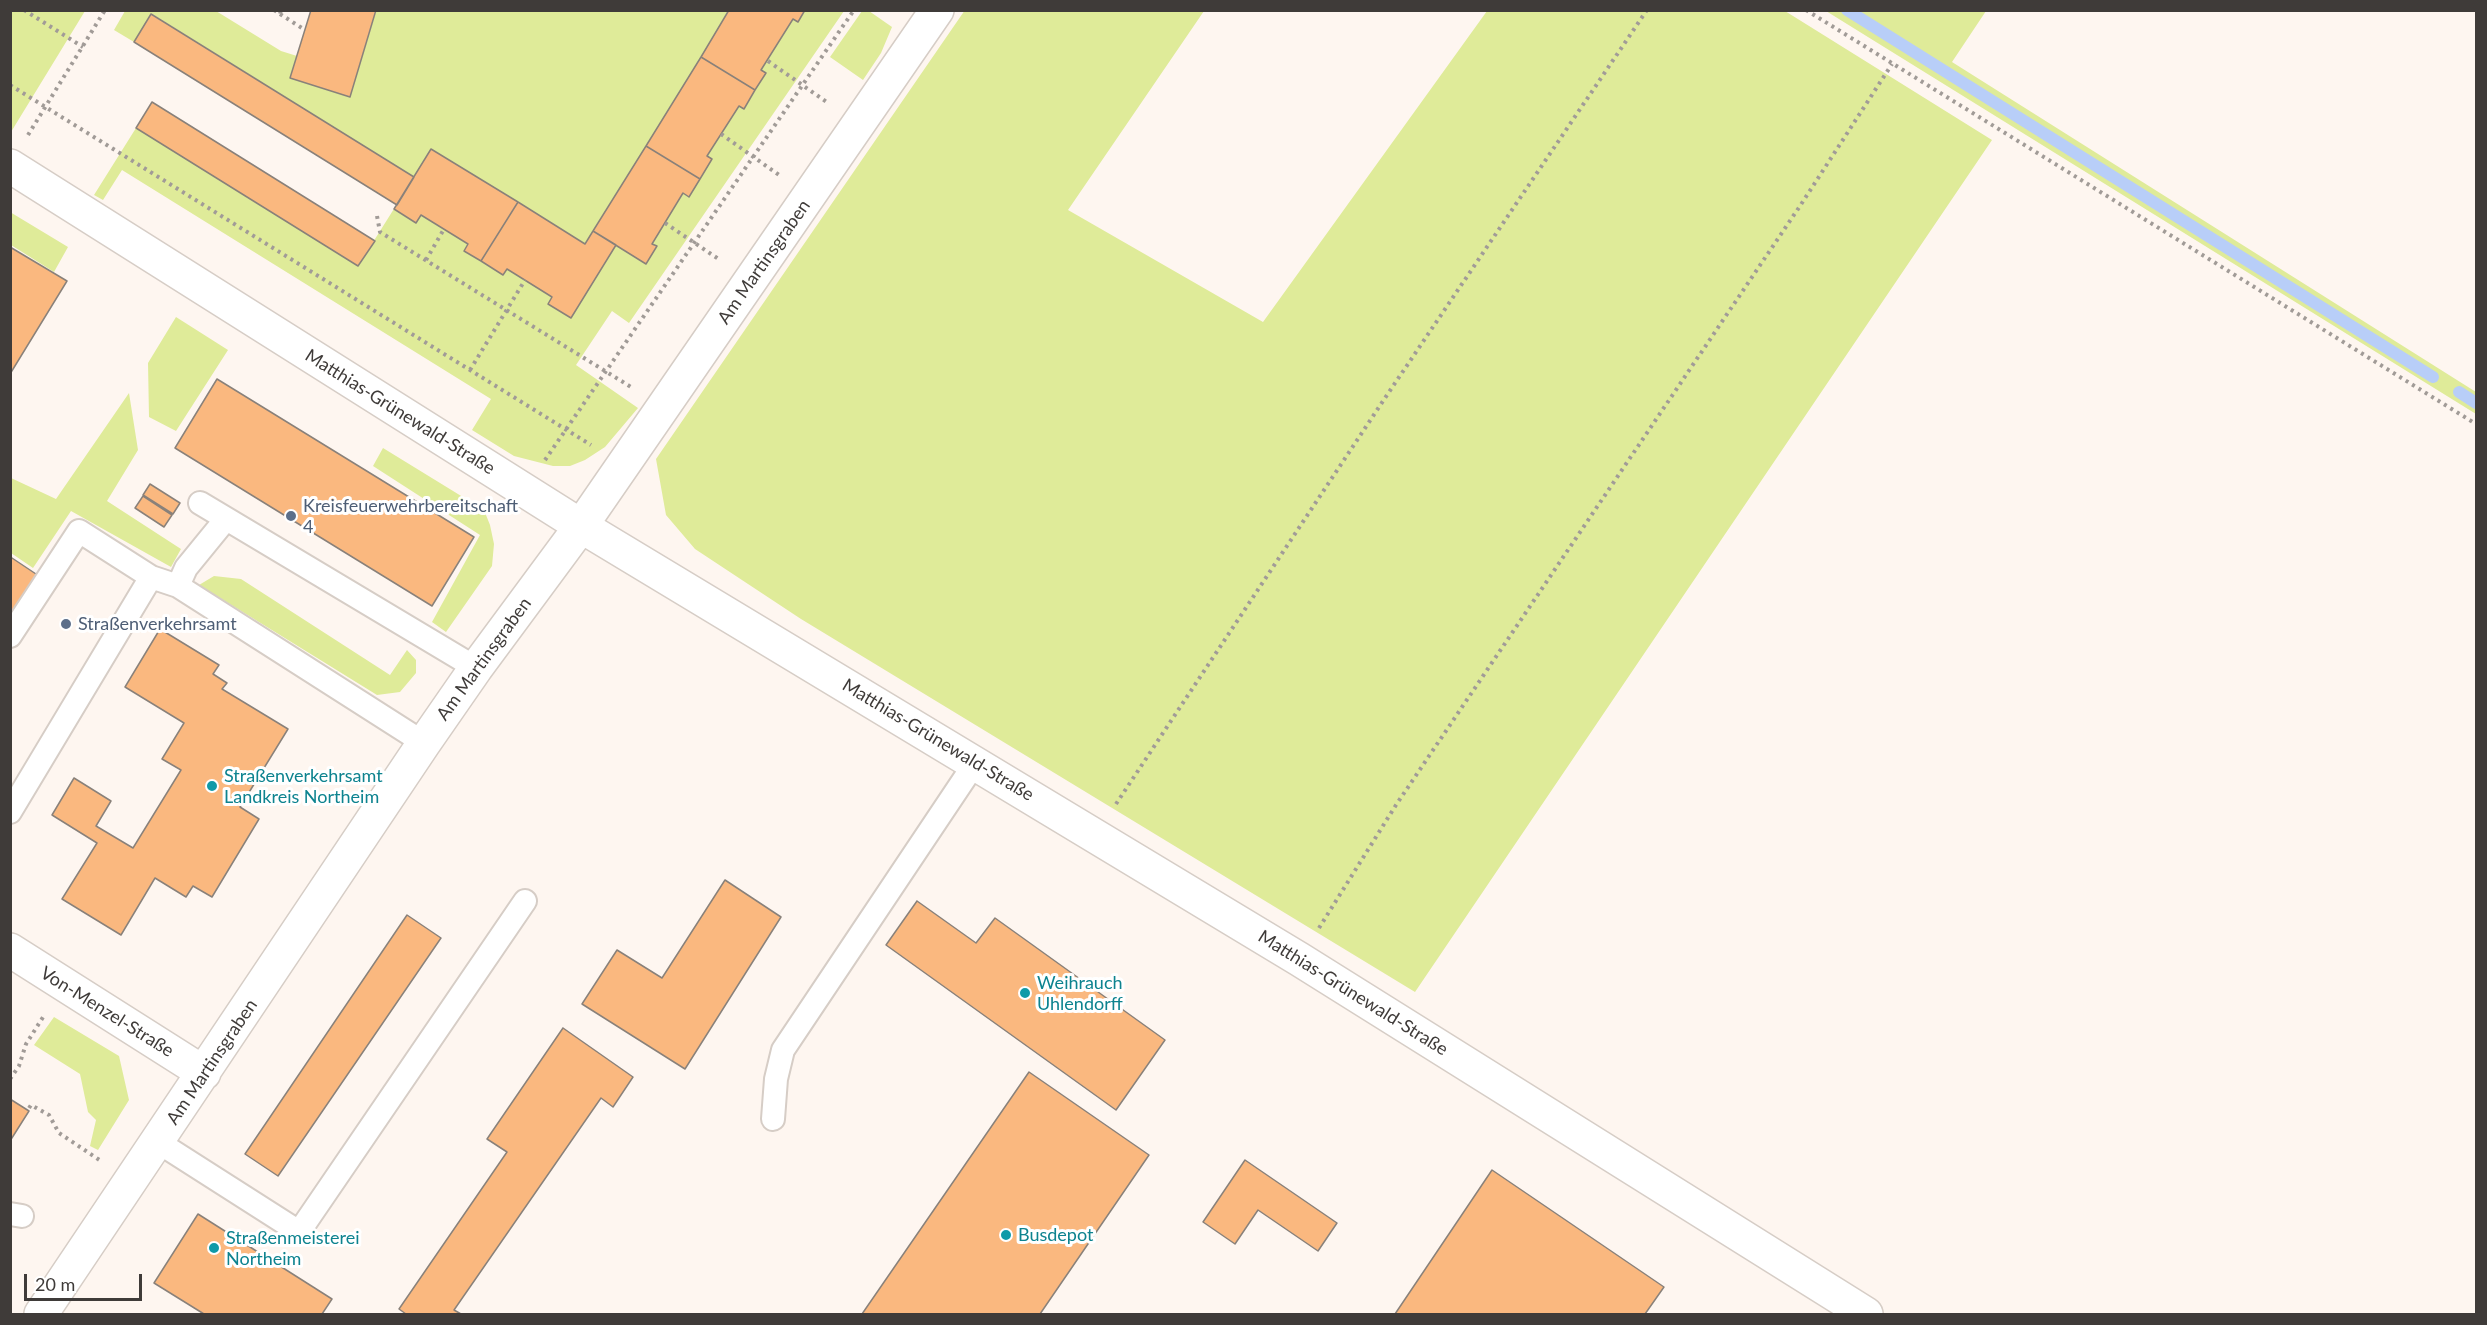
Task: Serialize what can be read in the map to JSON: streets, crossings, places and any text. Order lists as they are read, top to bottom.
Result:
{
  "streets": {
    "street": ["Am Martinsgraben", "Matthias-Grünewald-Straße", "Von-Menzel-Straße"]
  },
  "crossings": [
    ["Am Martinsgraben", "Matthias-Grünewald-Straße"],
    ["Am Martinsgraben", "Von-Menzel-Straße"]
  ],
  "places": [
    "Kreisfeuerwehrbereitschaft 4",
    "Straßenverkehrsamt",
    "Straßenverkehrsamt Landkreis Northeim",
    "Weihrauch Uhlendorff",
    "Busdepot",
    "Straßenmeisterei Northeim"
  ],
  "scale_bar": "20 m"
}
